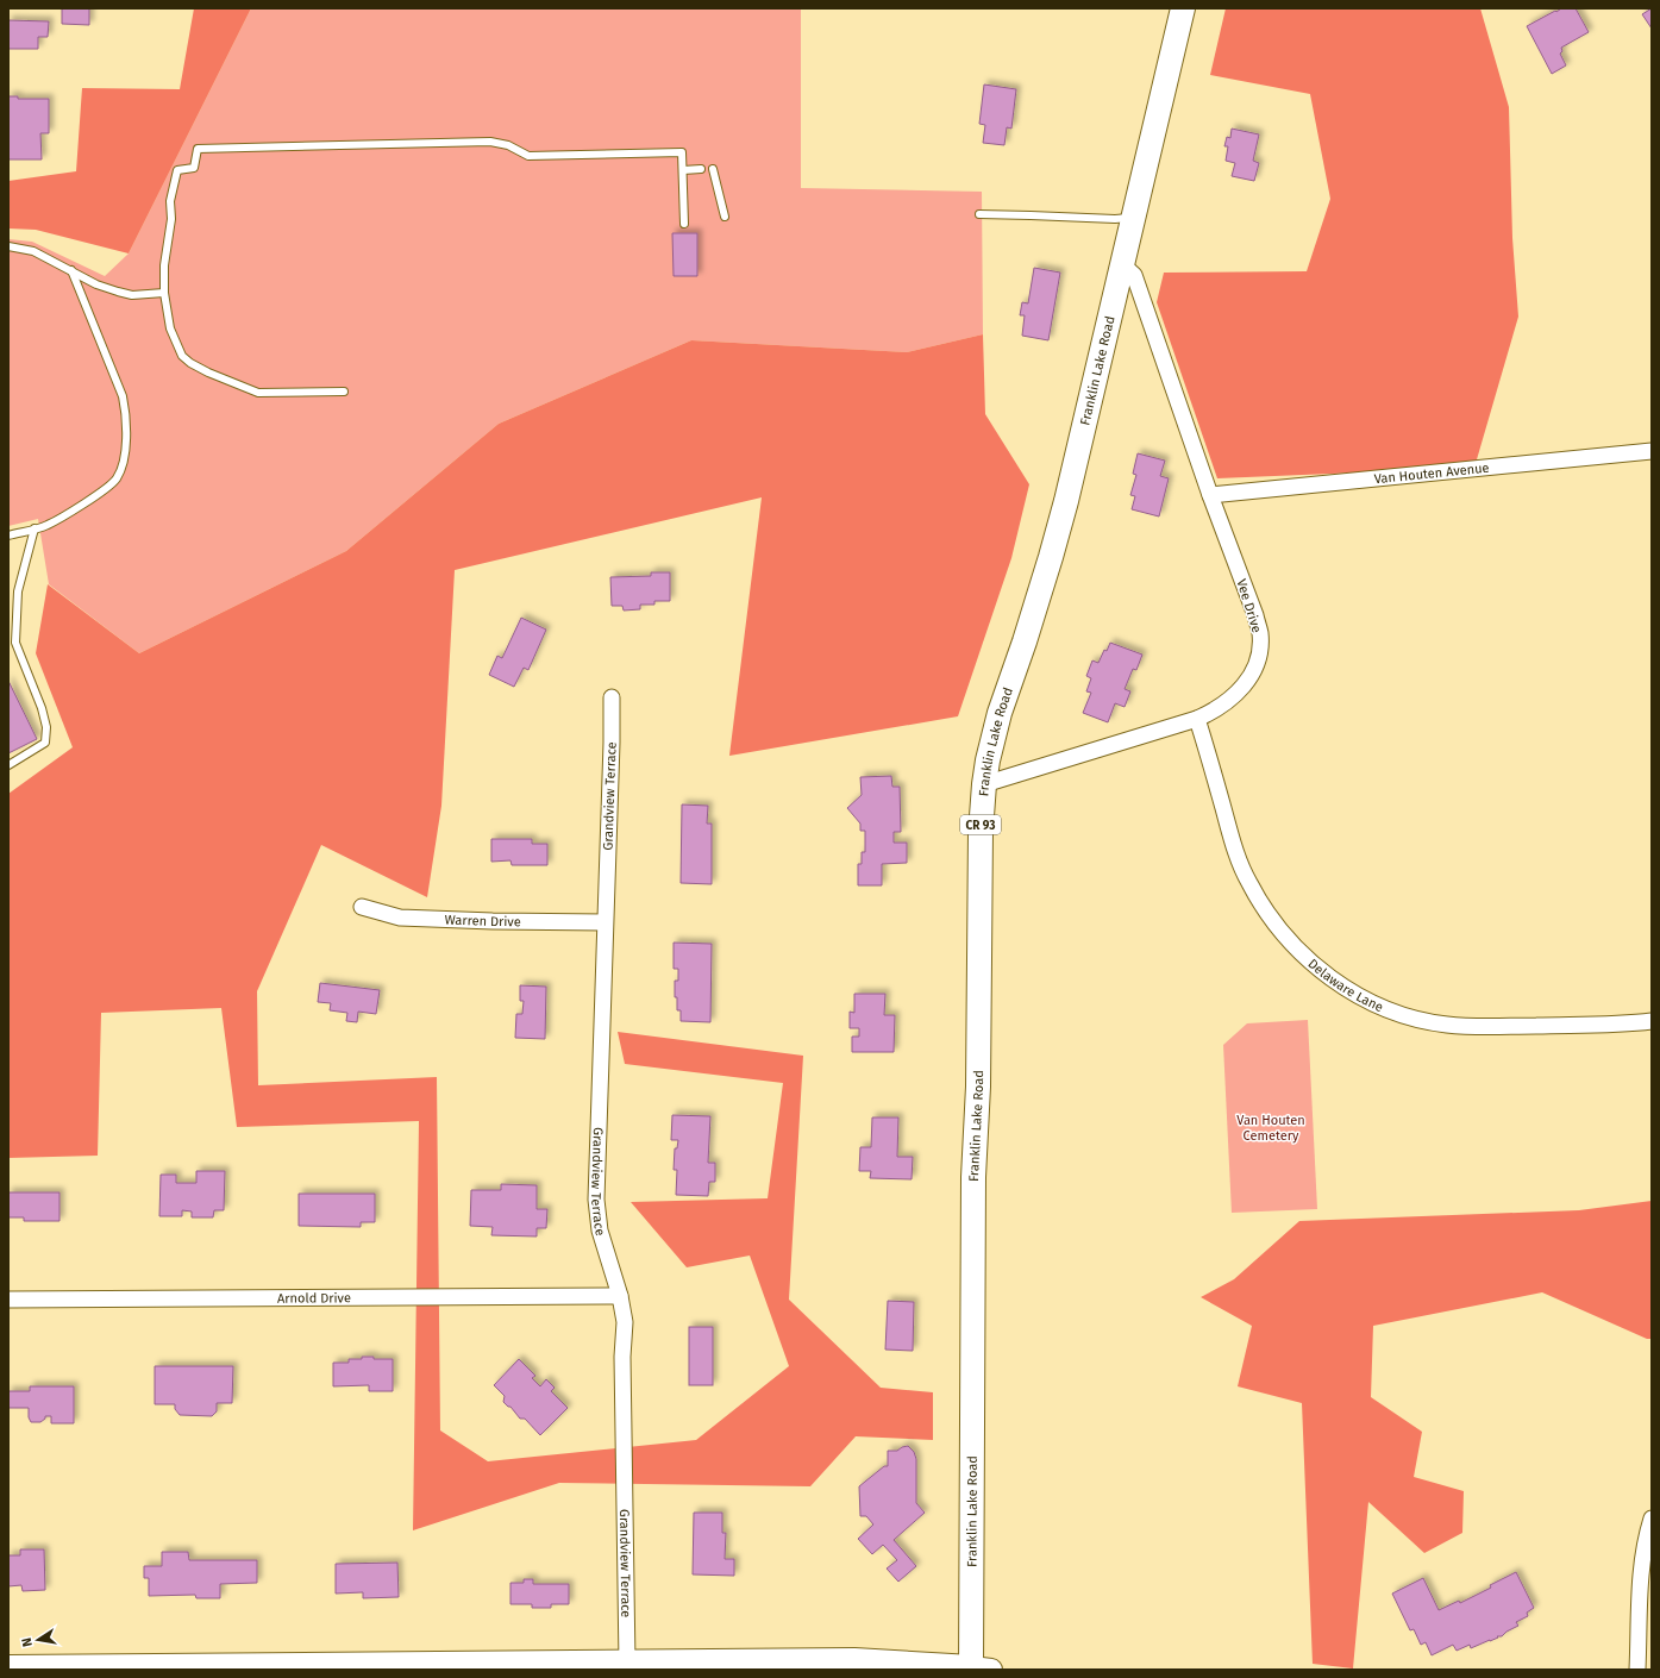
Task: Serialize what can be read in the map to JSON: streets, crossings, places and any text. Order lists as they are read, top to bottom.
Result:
{
  "streets": {
    "main road": ["Franklin Lake Road", "CR 93"],
    "street": [
      "Van Houten Avenue",
      "Vee Drive",
      "Grandview Terrace",
      "Warren Drive",
      "Delaware Lane",
      "Arnold Drive"
    ]
  },
  "crossings": [
    ["Franklin Lake Road", "Vee Drive"],
    ["Van Houten Avenue", "Vee Drive"],
    ["Vee Drive", "Delaware Lane"],
    ["Grandview Terrace", "Warren Drive"],
    ["Grandview Terrace", "Arnold Drive"]
  ],
  "parks": ["Van Houten Cemetery"],
  "north": "left"
}
